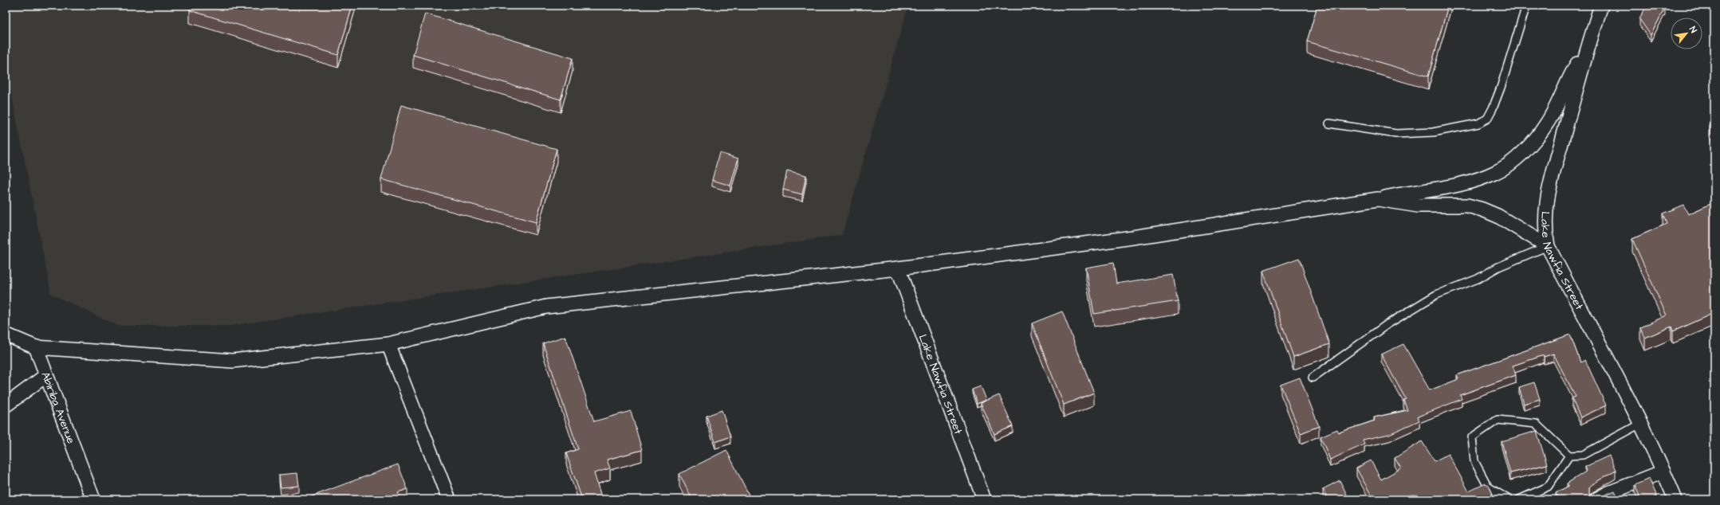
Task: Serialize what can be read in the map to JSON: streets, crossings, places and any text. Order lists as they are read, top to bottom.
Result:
{
  "streets": {
    "street": ["Lake Nawfia Street", "Abiriba Avenue"]
  },
  "north": "top right"
}
